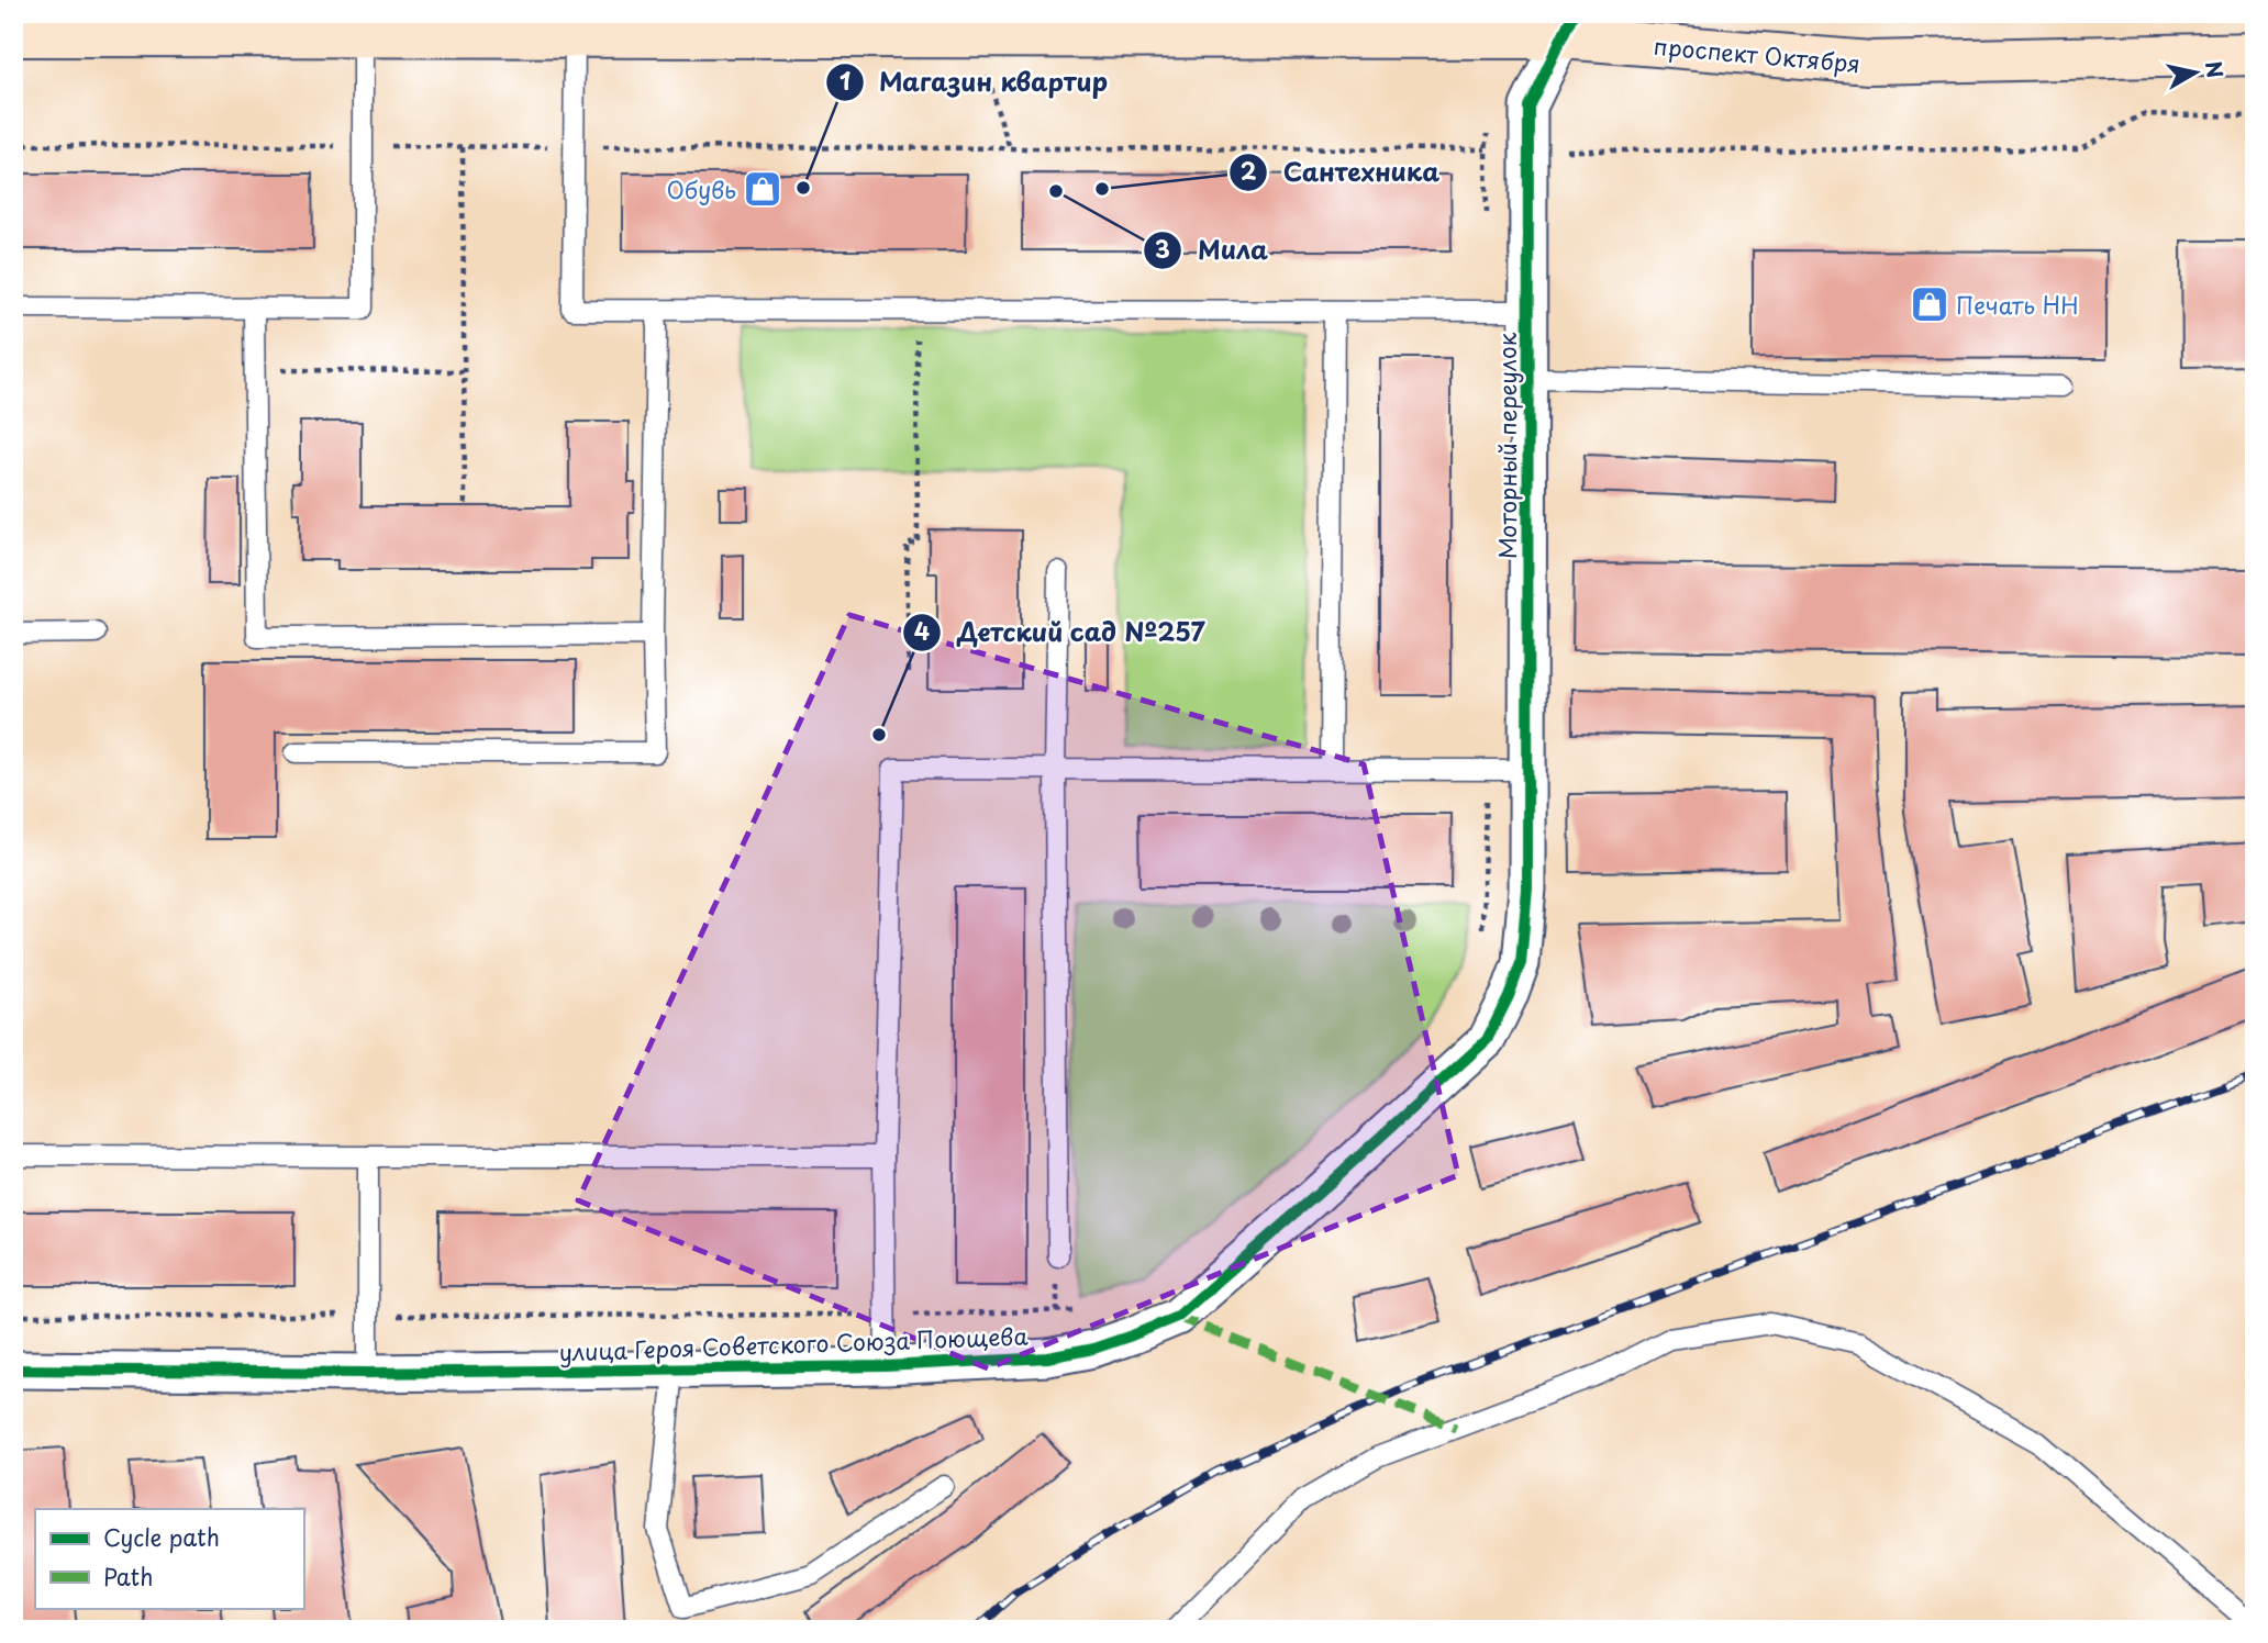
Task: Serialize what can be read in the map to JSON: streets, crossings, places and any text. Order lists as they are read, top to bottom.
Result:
{
  "streets": {
    "main road": ["проспект Октября"],
    "street": ["Моторный переулок", "улица Героя Советского Союза Поющева"]
  },
  "crossings": [
    ["проспект Октября", "Моторный переулок"],
    ["Моторный переулок", "улица Героя Советского Союза Поющева"]
  ],
  "places": {
    "other": [
      "Магазин квартир",
      "Сантехника",
      "Мила",
      "Детский сад №257"
    ],
    "shop": ["Обувь", "Печать НН"]
  },
  "legend": ["Cycle path", "Path"],
  "north": "right"
}
